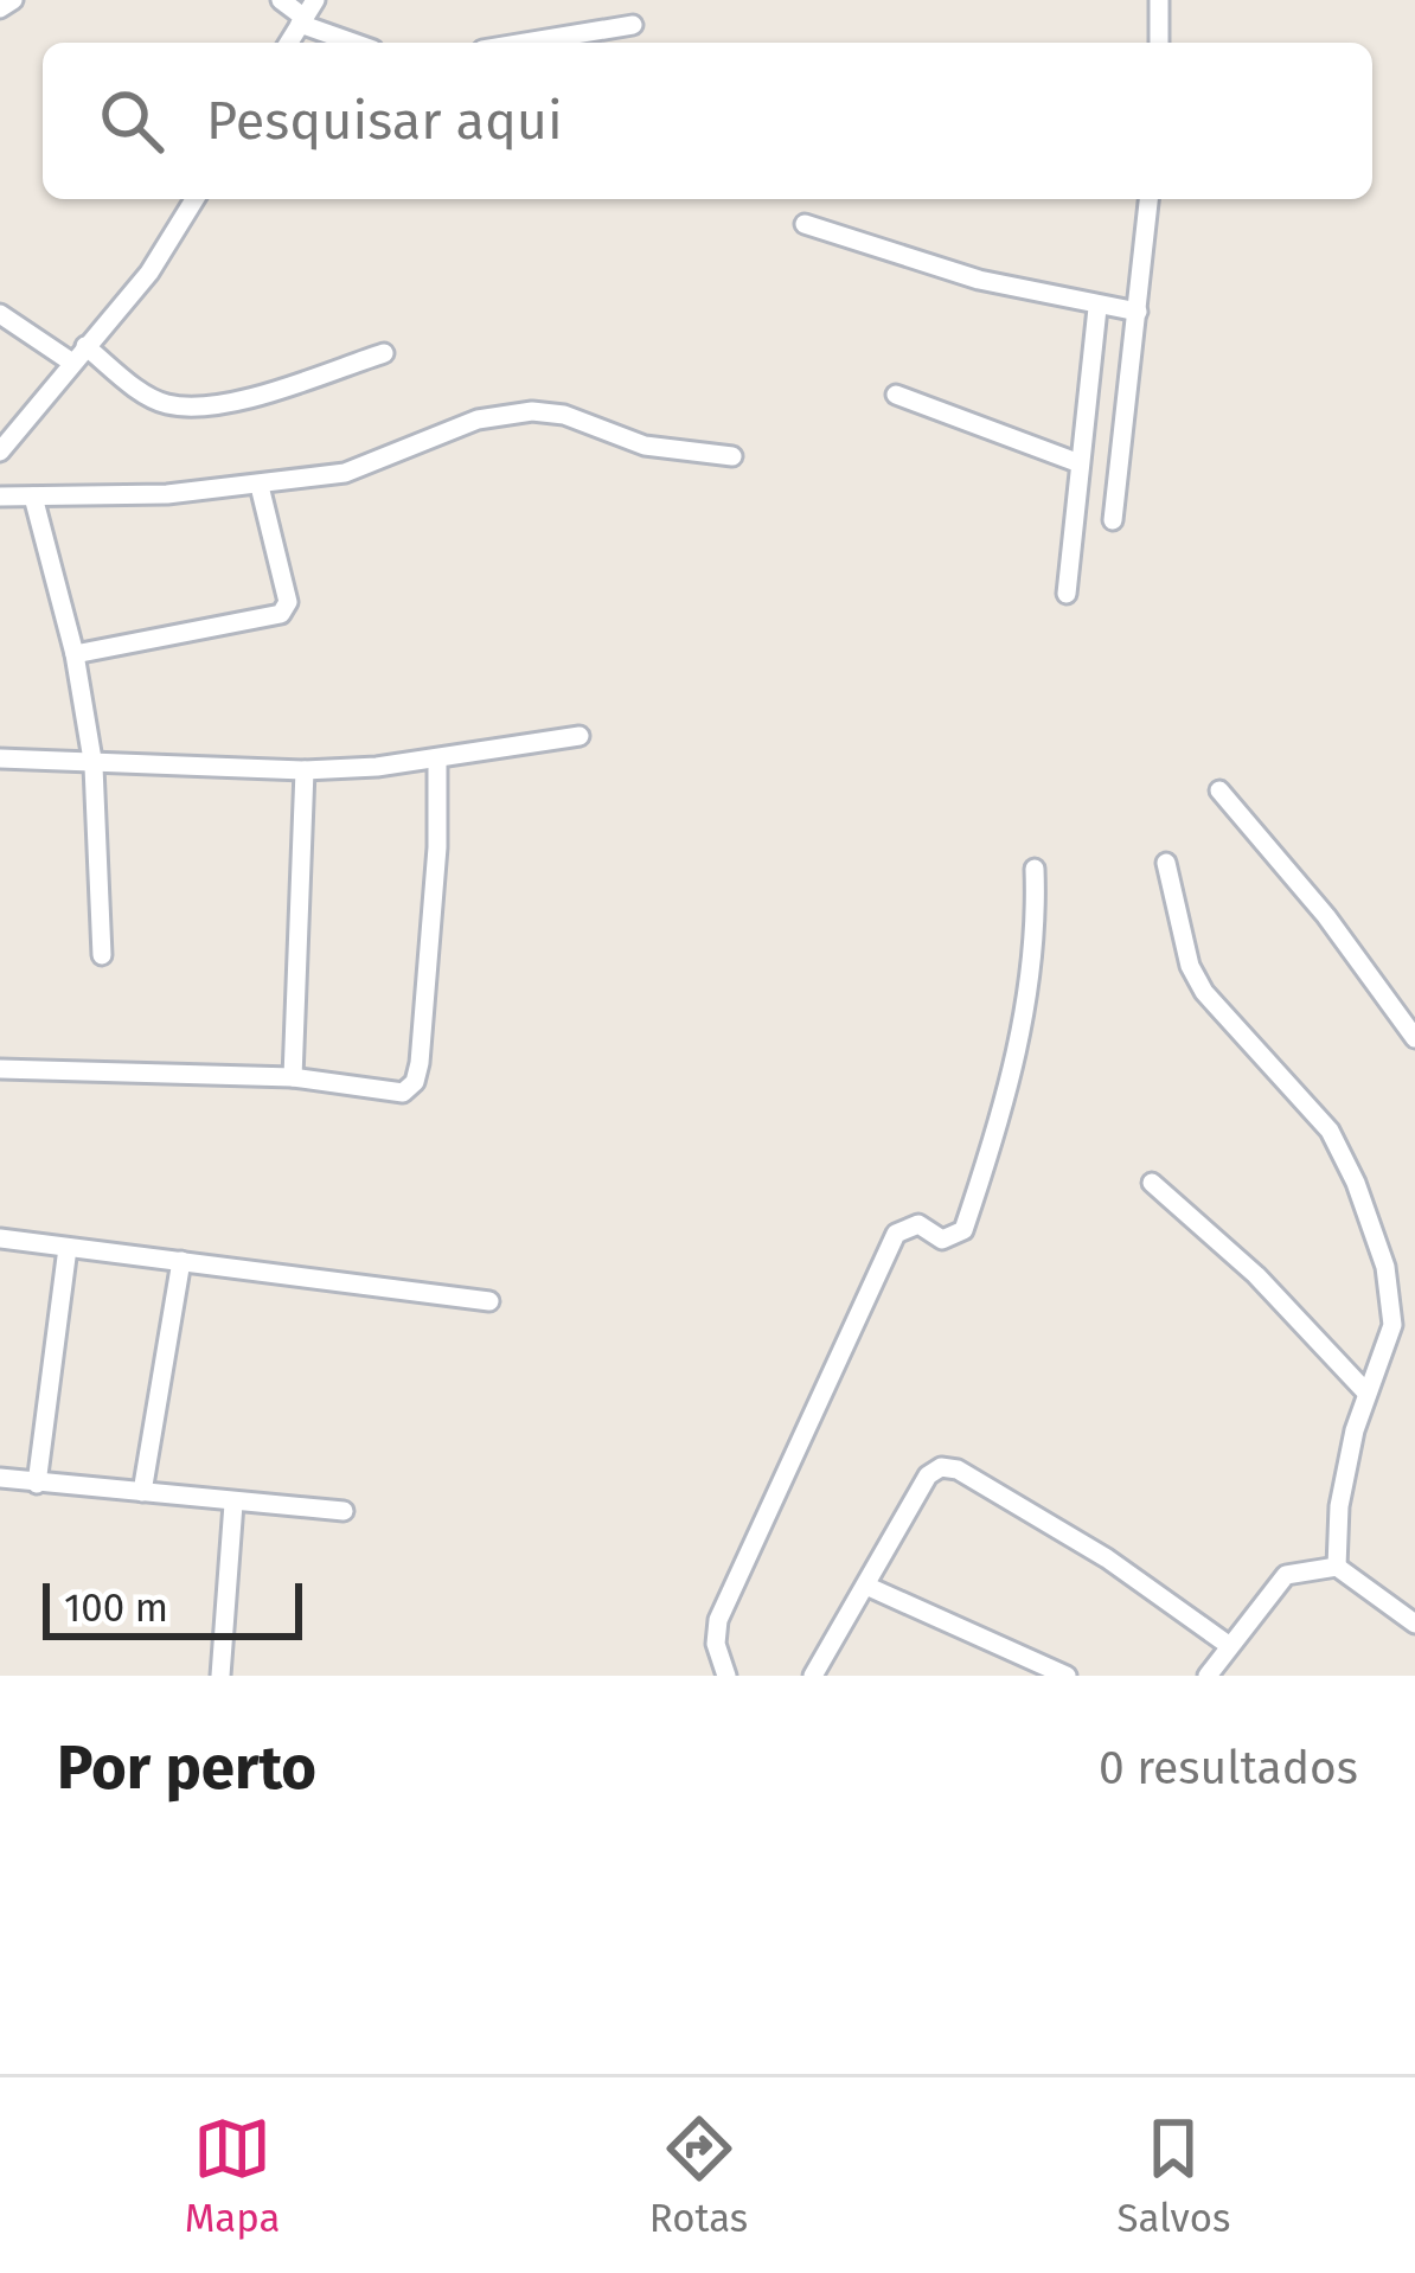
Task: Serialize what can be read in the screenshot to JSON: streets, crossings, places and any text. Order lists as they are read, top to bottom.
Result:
{
  "scale_bar": "100 m",
  "page": {
    "search": "Pesquisar aqui",
    "scale": "100 m",
    "heading": ["Por perto", "0 resultados"],
    "nav": ["Mapa", "Rotas", "Salvos"]
  }
}
